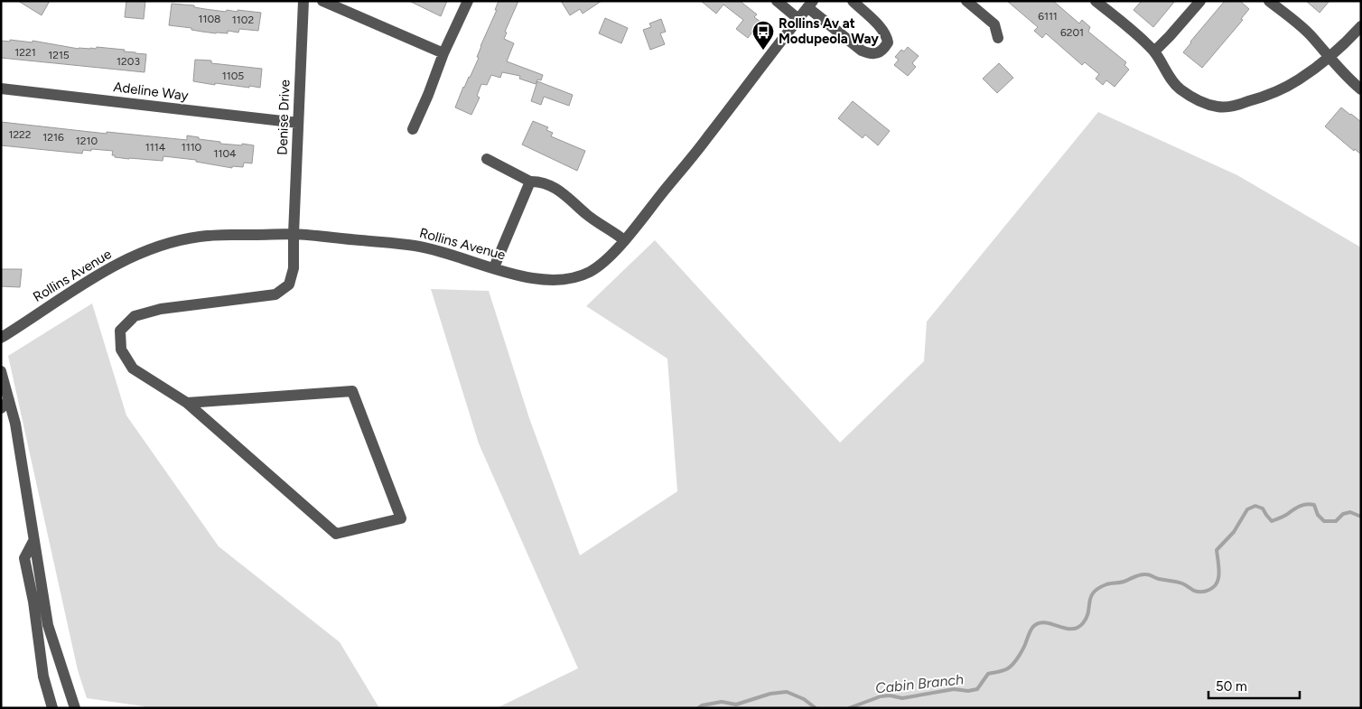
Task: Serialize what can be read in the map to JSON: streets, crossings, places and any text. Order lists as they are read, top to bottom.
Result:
{
  "streets": {
    "street": ["Adeline Way", "Denise Drive", "Rollins Avenue"]
  },
  "crossings": [
    ["Adeline Way", "Denise Drive"],
    ["Denise Drive", "Rollins Avenue"]
  ],
  "water": ["Cabin Branch"],
  "places": {
    "bus stop": ["Rollins Av at Modupeola Way"]
  },
  "house_numbers": [
    "6111",
    "1108",
    "1102",
    "6201",
    "1221",
    "1215",
    "1203",
    "1105",
    "1222",
    "1216",
    "1210",
    "1114",
    "1110",
    "1104"
  ],
  "scale_bar": "50 m"
}
